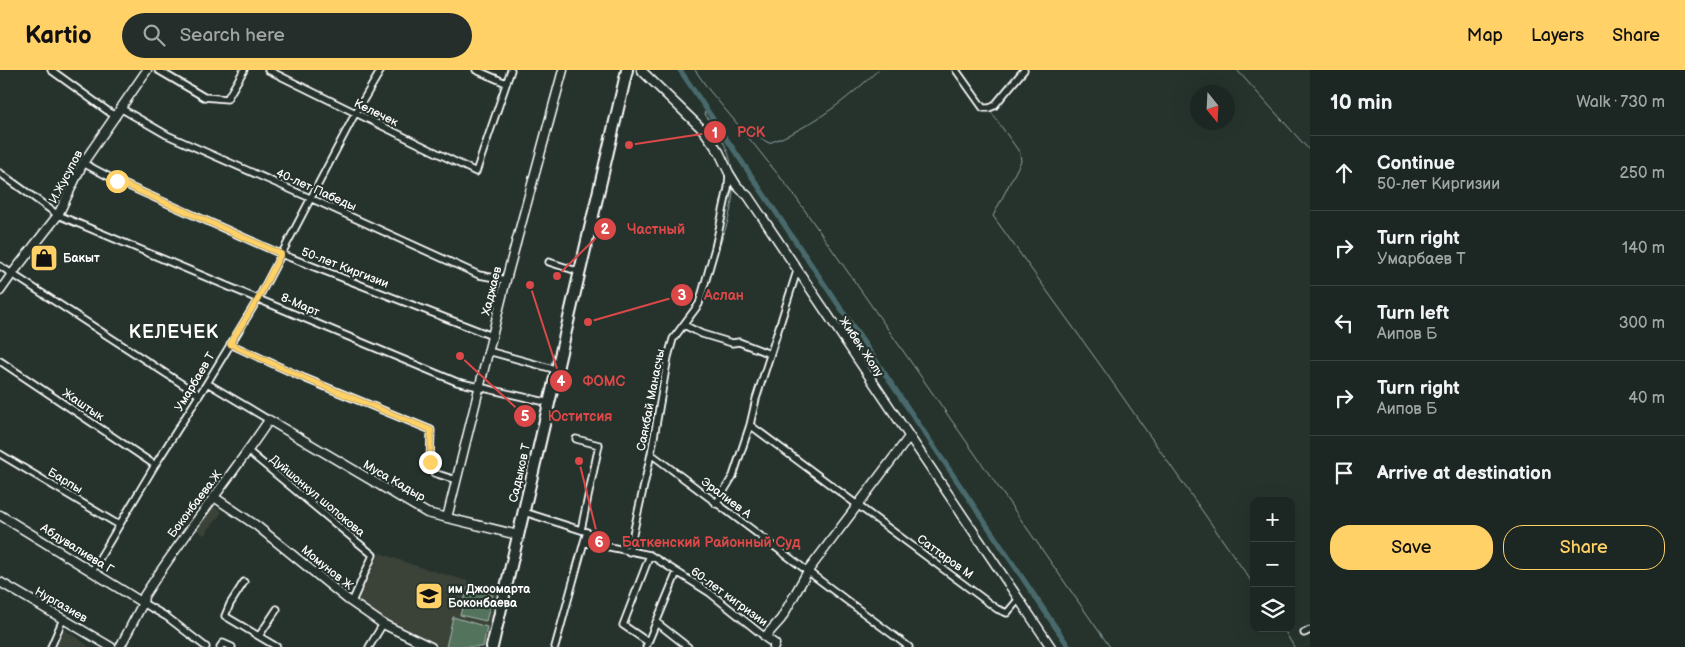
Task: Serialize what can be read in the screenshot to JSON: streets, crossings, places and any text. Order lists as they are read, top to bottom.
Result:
{
  "streets": {
    "highway": ["Садыков Т"],
    "street": [
      "Келечек",
      "И.Жусупов",
      "40-лет Пабеды",
      "50-лет Киргизии",
      "Хаджаев",
      "8-Март",
      "Жибек Жолу",
      "Умарбаев Т",
      "Саякбай Манасчы",
      "Жаштык",
      "Барпы",
      "Муса Кадыр",
      "Дуйшонкул шопокова",
      "Эралиев А",
      "Боконбаева.Ж",
      "Абдувалиева Г",
      "Саттаров М",
      "Момунов Ж",
      "60-лет кигризии",
      "Нургазиев"
    ]
  },
  "crossings": [
    ["Келечек", "Умарбаев Т"],
    ["И.Жусупов", "40-лет Пабеды"],
    ["И.Жусупов", "50-лет Киргизии"],
    ["И.Жусупов", "8-Март"],
    ["40-лет Пабеды", "Хаджаев"],
    ["40-лет Пабеды", "Умарбаев Т"],
    ["50-лет Киргизии", "Хаджаев"],
    ["50-лет Киргизии", "Умарбаев Т"],
    ["Хаджаев", "8-Март"],
    ["Хаджаев", "Муса Кадыр"],
    ["8-Март", "Умарбаев Т"],
    ["8-Март", "Садыков Т"],
    ["Жибек Жолу", "Саякбай Манасчы"],
    ["Жибек Жолу", "Саттаров М"],
    ["Умарбаев Т", "Жаштык"],
    ["Умарбаев Т", "Барпы"],
    ["Умарбаев Т", "Абдувалиева Г"],
    ["Саякбай Манасчы", "Эралиев А"],
    ["Саякбай Манасчы", "60-лет кигризии"],
    ["Садыков Т", "Муса Кадыр"],
    ["Муса Кадыр", "Боконбаева.Ж"],
    ["Дуйшонкул шопокова", "Боконбаева.Ж"],
    ["Дуйшонкул шопокова", "Момунов Ж"],
    ["Боконбаева.Ж", "Абдувалиева Г"],
    ["Боконбаева.Ж", "Момунов Ж"]
  ],
  "districts": ["КЕЛЕЧЕК"],
  "places": {
    "other": [
      "РСК",
      "Частный",
      "ФОМС",
      "Аслан",
      "Юститсия",
      "Баткенский Районный Суд"
    ],
    "shop": ["Бакыт"],
    "school or university": ["им Джоомарта Боконбаева"]
  },
  "north": "bottom",
  "page": {
    "header": "Kartio",
    "search": "Search here",
    "nav": ["Map", "Layers", "Share"],
    "heading": ["10 min", "Walk · 730 m"],
    "list": [
      ["Continue", "50-лет Киргизии", "250 m"],
      ["Turn right", "Умарбаев Т", "140 m"],
      ["Turn left", "Аипов Б", "300 m"],
      ["Turn right", "Аипов Б", "40 m"],
      "Arrive at destination"
    ],
    "map_buttons": ["+", "−"],
    "buttons": ["Save", "Share"]
  }
}
